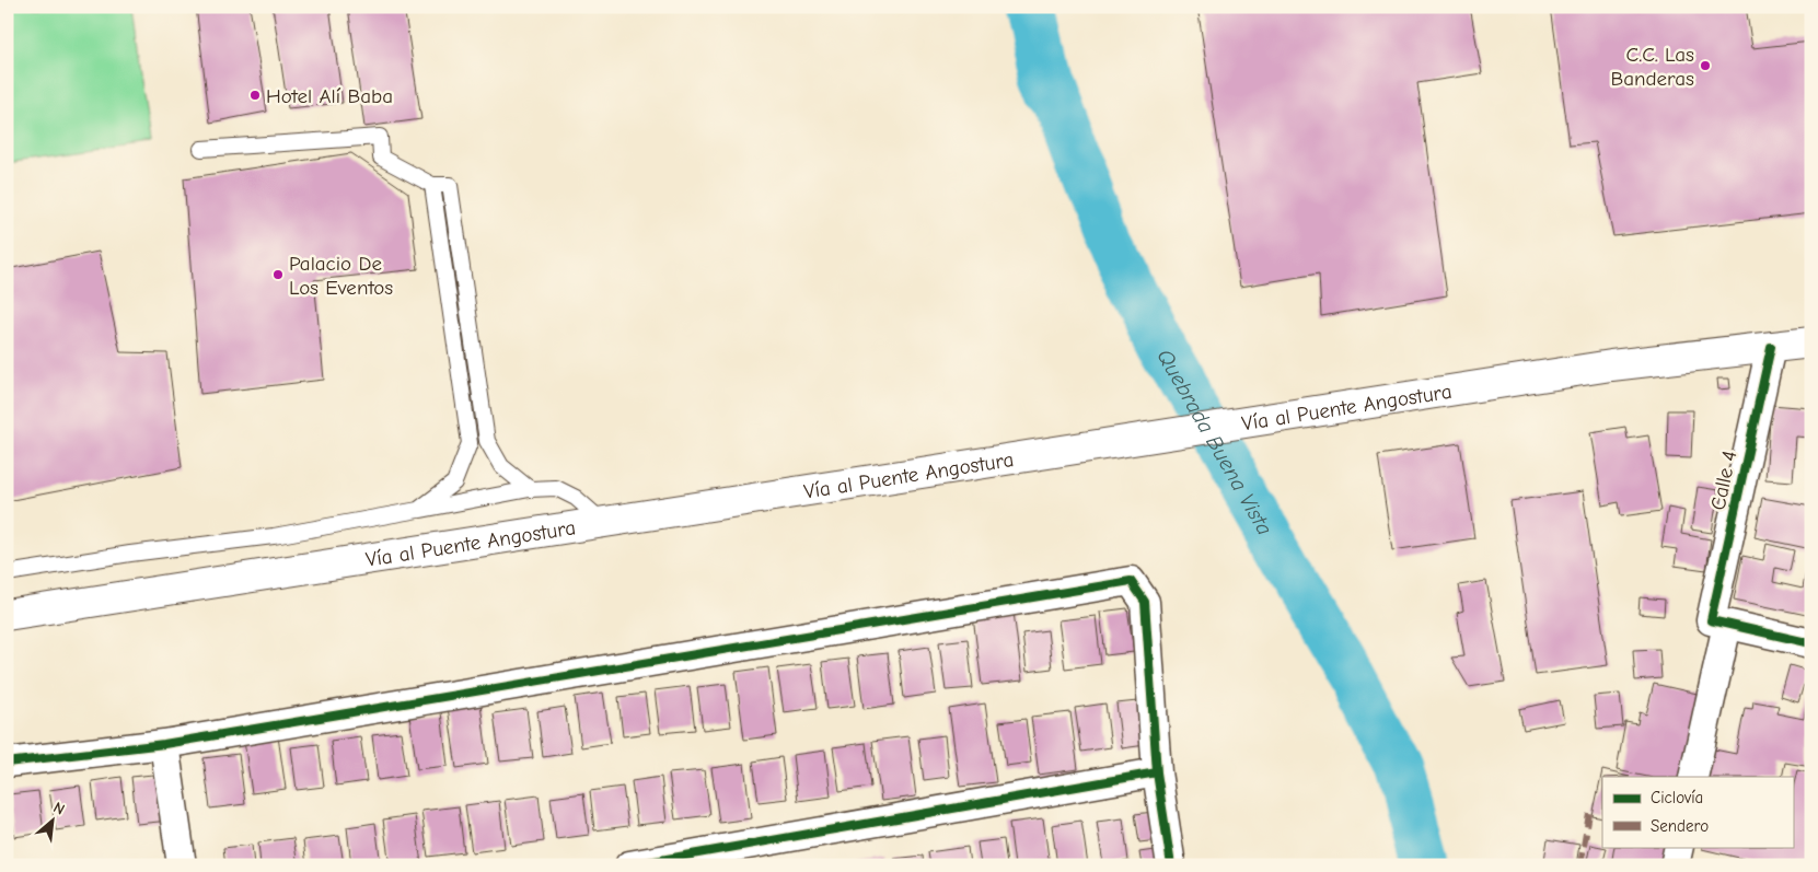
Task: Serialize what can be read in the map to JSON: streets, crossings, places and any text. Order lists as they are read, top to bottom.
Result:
{
  "streets": {
    "main road": ["Vía al Puente Angostura"],
    "street": ["Calle 4"]
  },
  "crossings": [
    ["Vía al Puente Angostura", "Calle 4"]
  ],
  "water": ["Quebrada Buena Vista"],
  "places": ["C.C. Las Banderas", "Hotel Alí Baba", "Palacio De Los Eventos"],
  "legend": ["Ciclovía", "Sendero"],
  "north": "top right"
}
